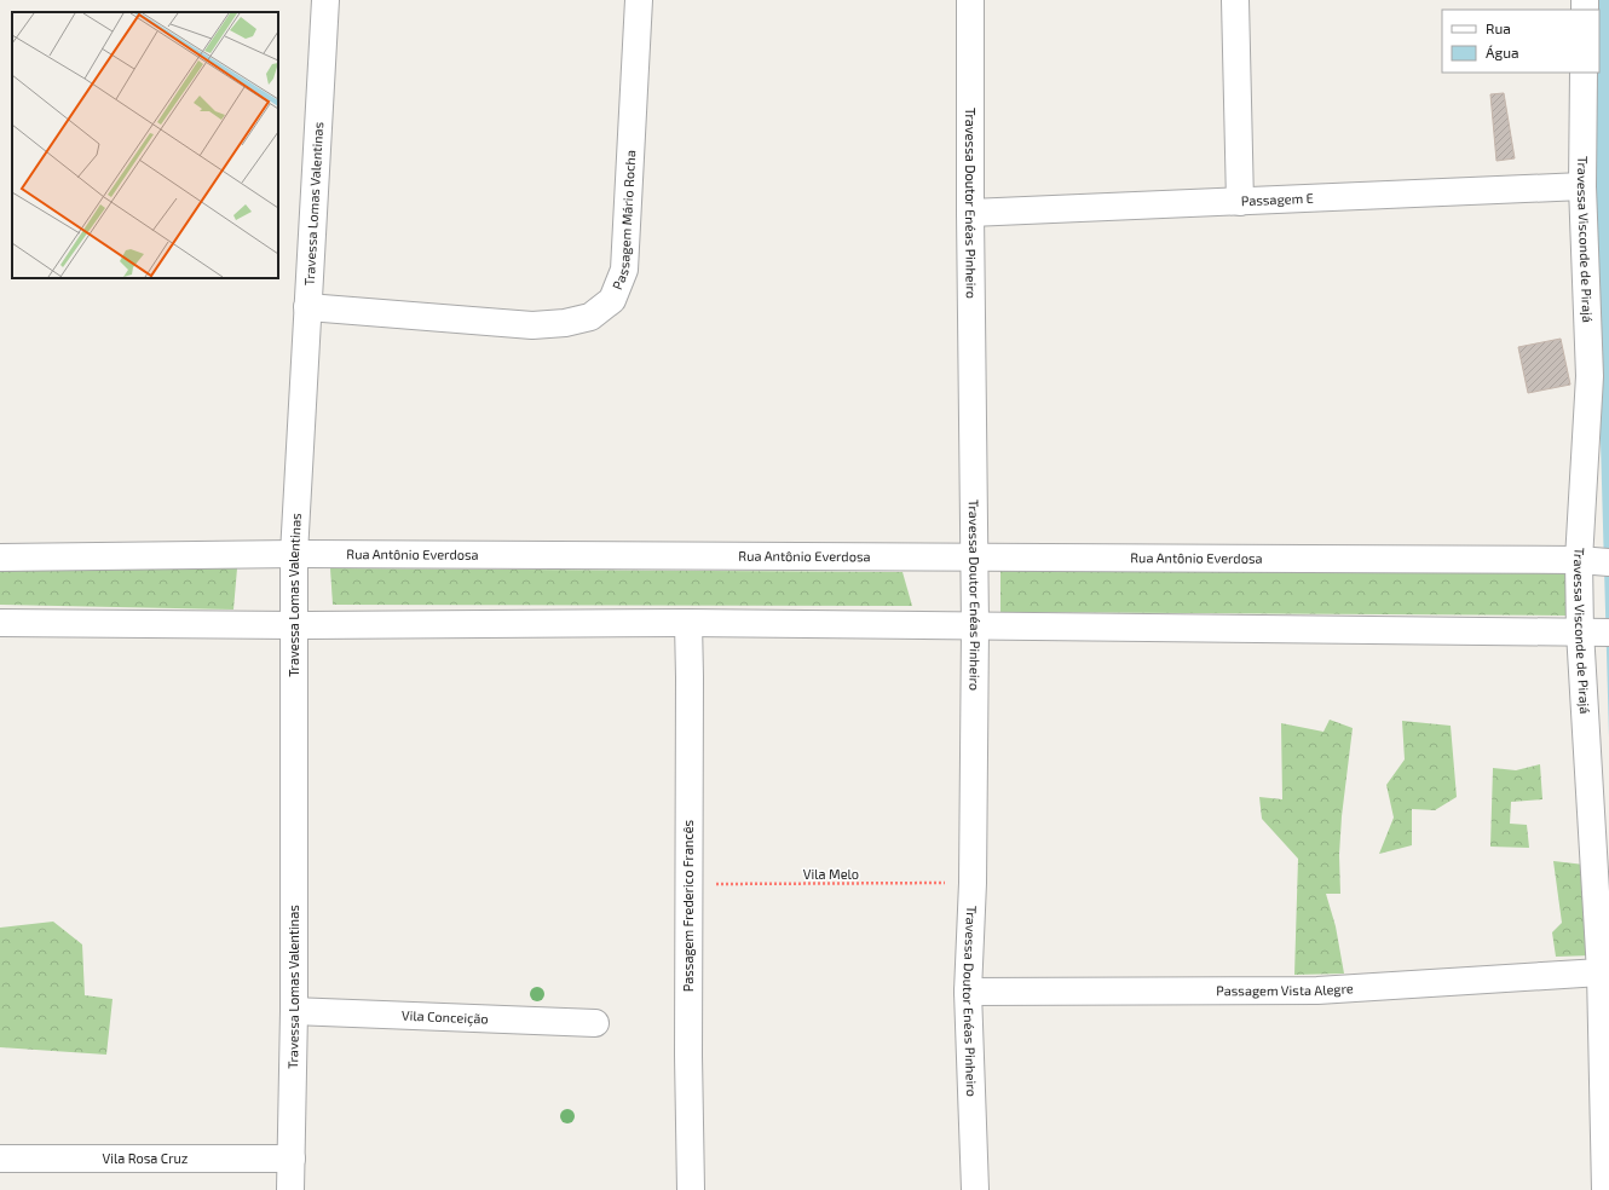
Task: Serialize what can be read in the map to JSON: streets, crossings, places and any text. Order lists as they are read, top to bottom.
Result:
{
  "streets": {
    "street": [
      "Passagem E",
      "Travessa Lomas Valentinas",
      "Travessa Doutor Enéas Pinheiro",
      "Passagem Mário Rocha",
      "Travessa Visconde de Pirajá",
      "Rua Antônio Everdosa",
      "Passagem Frederico Francês",
      "Passagem Vista Alegre",
      "Vila Conceição",
      "Vila Rosa Cruz"
    ],
    "path": ["Vila Melo"]
  },
  "crossings": [
    ["Passagem E", "Travessa Doutor Enéas Pinheiro"],
    ["Passagem E", "Travessa Visconde de Pirajá"],
    ["Travessa Lomas Valentinas", "Passagem Mário Rocha"],
    ["Travessa Lomas Valentinas", "Rua Antônio Everdosa"],
    ["Travessa Lomas Valentinas", "Vila Conceição"],
    ["Travessa Lomas Valentinas", "Vila Rosa Cruz"],
    ["Travessa Doutor Enéas Pinheiro", "Rua Antônio Everdosa"],
    ["Travessa Doutor Enéas Pinheiro", "Vila Melo"],
    ["Travessa Doutor Enéas Pinheiro", "Passagem Vista Alegre"],
    ["Travessa Visconde de Pirajá", "Rua Antônio Everdosa"],
    ["Travessa Visconde de Pirajá", "Passagem Vista Alegre"],
    ["Vila Melo", "Passagem Frederico Francês"]
  ],
  "legend": ["Rua", "Água"]
}
